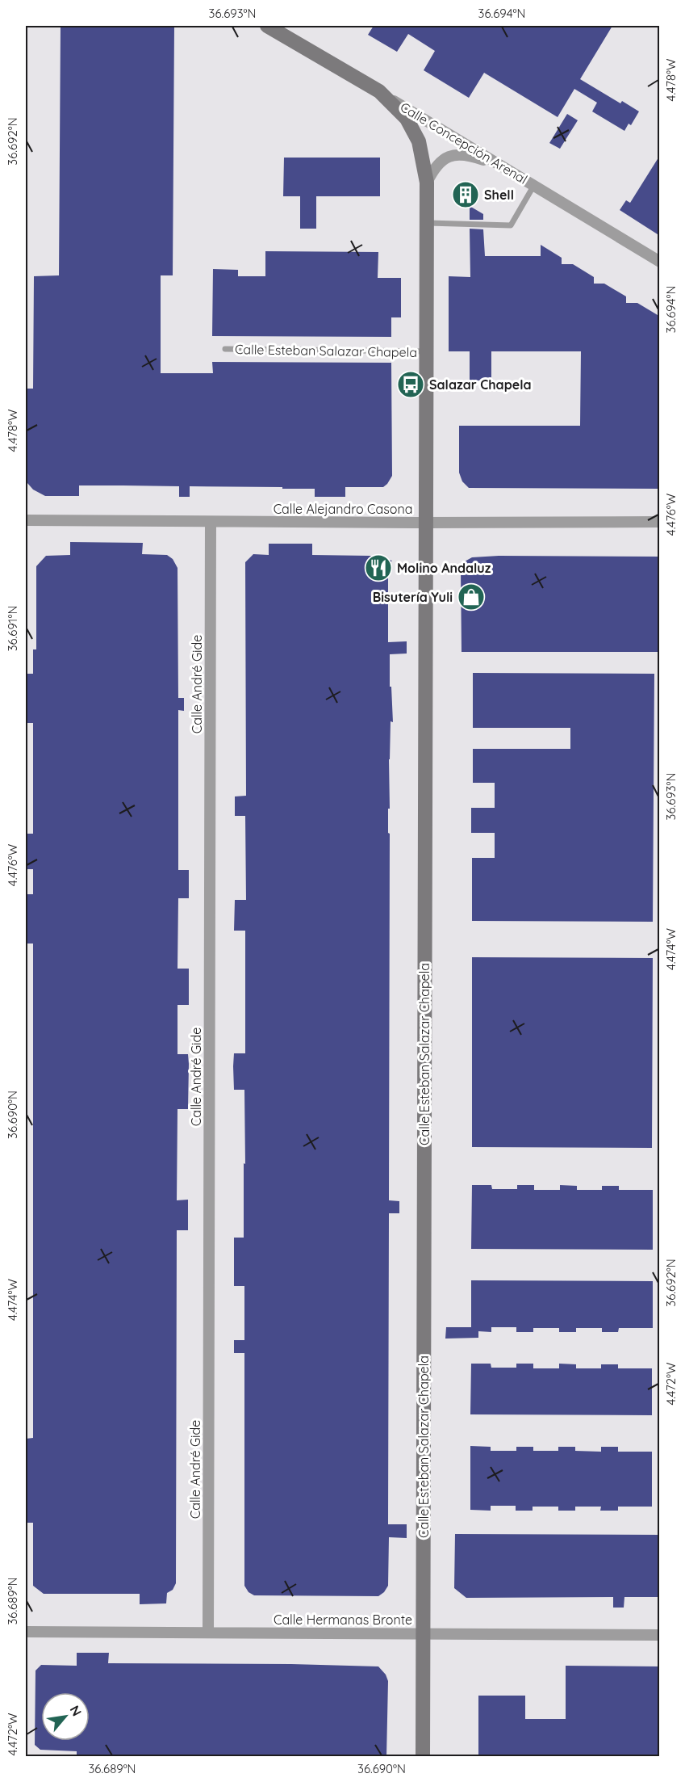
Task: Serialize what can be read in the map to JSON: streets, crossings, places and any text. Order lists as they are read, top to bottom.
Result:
{
  "streets": {
    "street": [
      "Calle Concepción Arenal",
      "Calle Esteban Salazar Chapela",
      "Calle Alejandro Casona",
      "Calle André Gide",
      "Calle Hermanas Bronte"
    ]
  },
  "crossings": [
    ["Calle Concepción Arenal", "Calle Esteban Salazar Chapela"],
    ["Calle Esteban Salazar Chapela", "Calle Alejandro Casona"],
    ["Calle Esteban Salazar Chapela", "Calle Hermanas Bronte"],
    ["Calle Alejandro Casona", "Calle André Gide"],
    ["Calle André Gide", "Calle Hermanas Bronte"]
  ],
  "places": {
    "building": ["Shell"],
    "bus stop": ["Salazar Chapela"],
    "restaurant": ["Molino Andaluz"],
    "shop": ["Bisutería Yuli"]
  },
  "north": "top right",
  "coordinates": [
    "36.693°N",
    "36.694°N",
    "4.478°W",
    "36.692°N",
    "4.476°W",
    "36.691°N",
    "4.474°W",
    "36.690°N",
    "4.472°W",
    "36.689°N"
  ]
}
